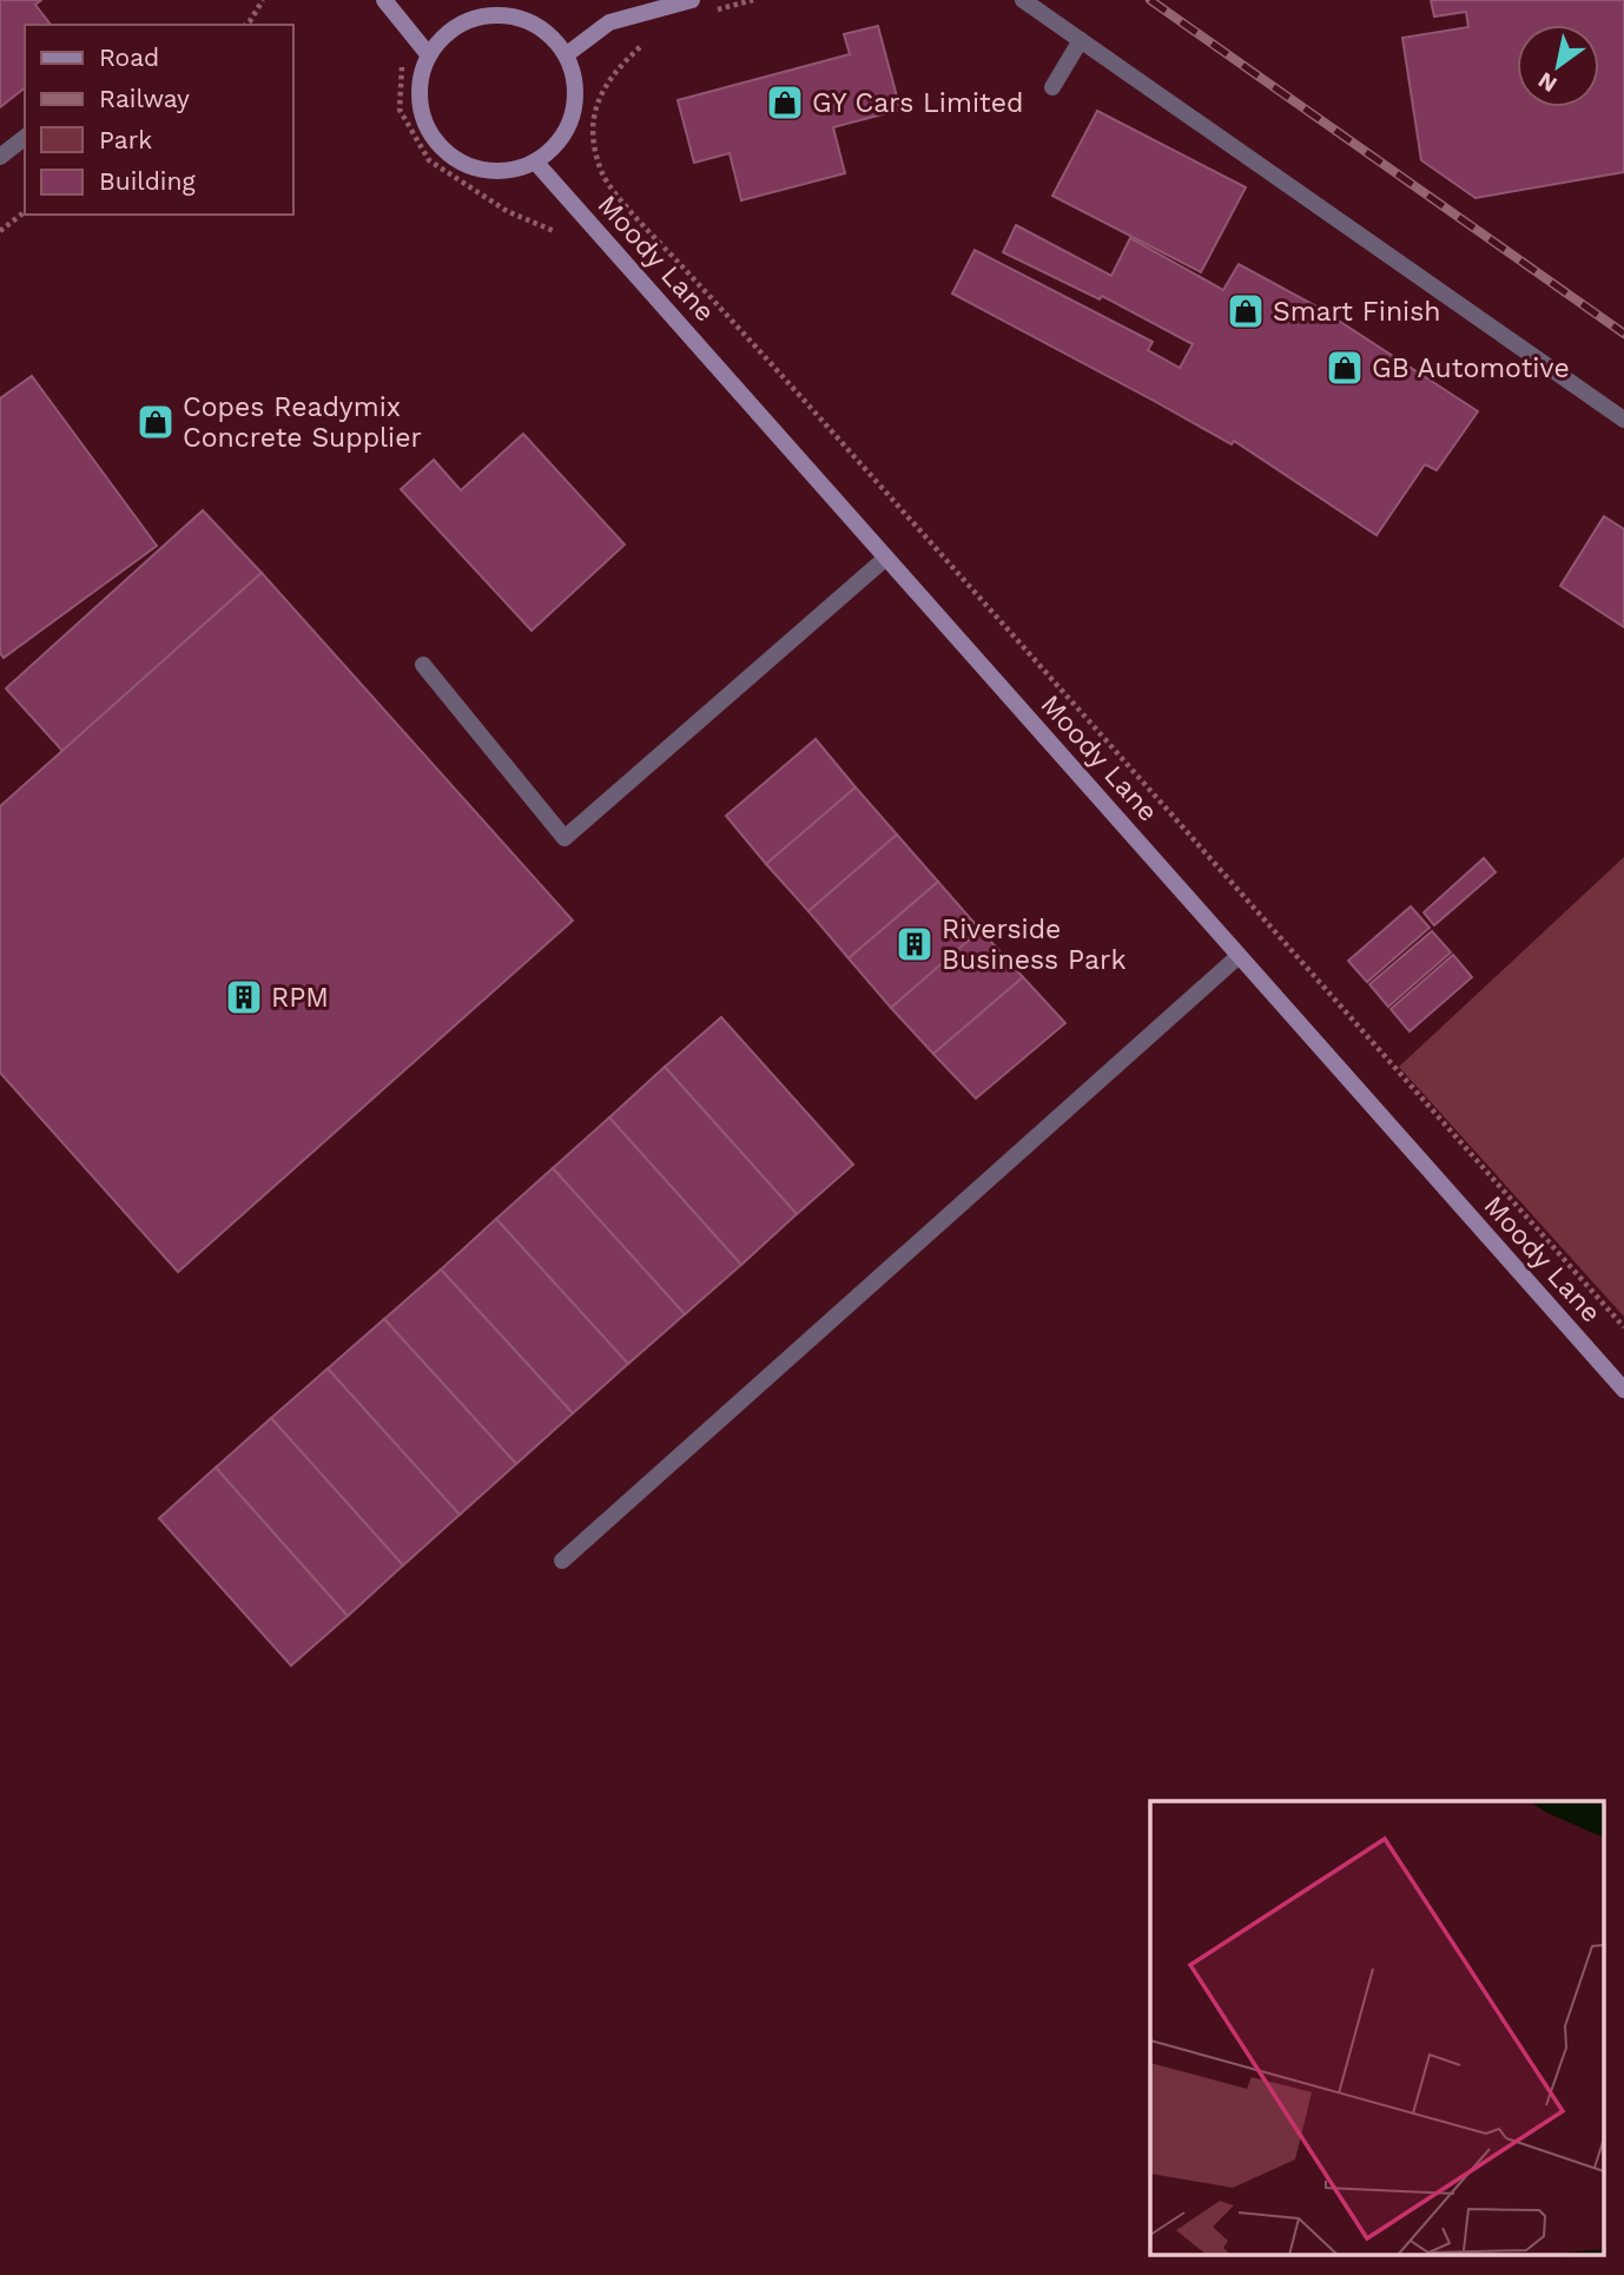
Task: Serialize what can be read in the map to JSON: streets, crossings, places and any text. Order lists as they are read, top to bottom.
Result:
{
  "streets": {
    "street": ["Moody Lane"]
  },
  "places": {
    "shop": [
      "GY Cars Limited",
      "Smart Finish",
      "GB Automotive",
      "Copes Readymix Concrete Supplier"
    ],
    "building": ["Riverside Business Park", "RPM"]
  },
  "legend": [
    "Road",
    "Railway",
    "Park",
    "Building"
  ],
  "north": "bottom left"
}
